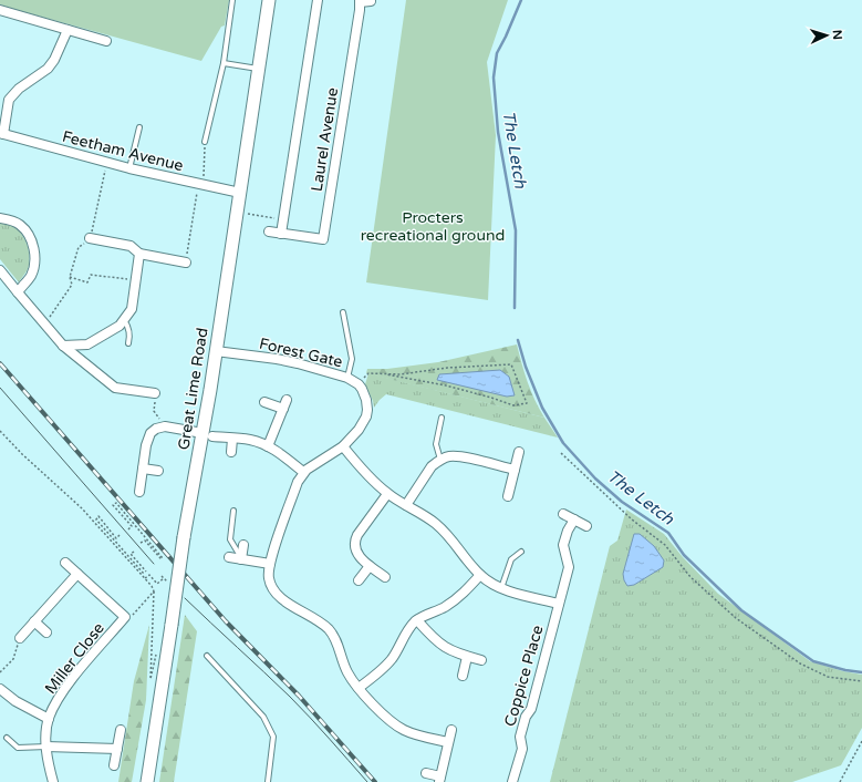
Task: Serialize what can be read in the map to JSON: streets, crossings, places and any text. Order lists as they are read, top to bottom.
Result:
{
  "streets": {
    "main road": ["Great Lime Road"],
    "street": [
      "Laurel Avenue",
      "Feetham Avenue",
      "Forest Gate",
      "Miller Close",
      "Coppice Place"
    ]
  },
  "crossings": [
    ["Feetham Avenue", "Great Lime Road"],
    ["Forest Gate", "Great Lime Road"]
  ],
  "water": ["The Letch"],
  "parks": ["Procters recreational ground"],
  "north": "right"
}
